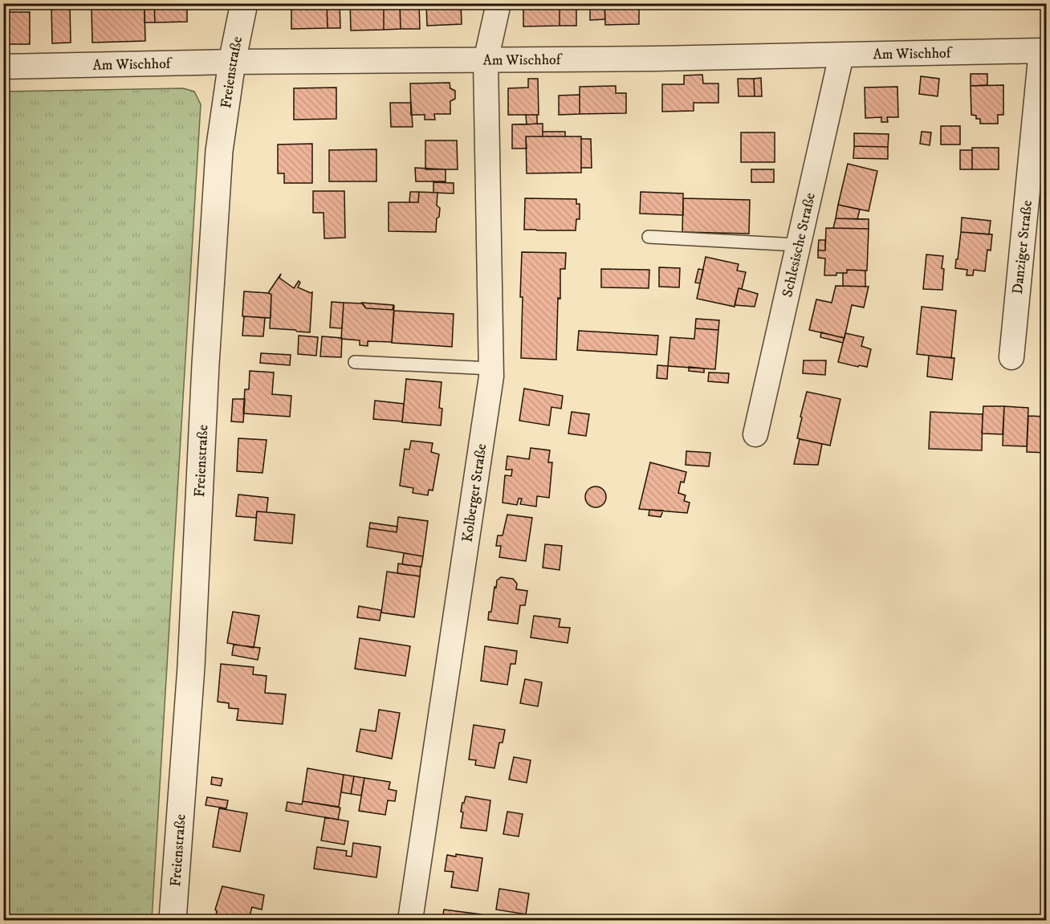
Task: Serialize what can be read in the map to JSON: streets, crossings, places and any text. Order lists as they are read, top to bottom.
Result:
{
  "streets": {
    "street": [
      "Am Wischhof",
      "Freienstraße",
      "Schlesische Straße",
      "Danziger Straße",
      "Kolberger Straße"
    ]
  },
  "crossings": [
    ["Am Wischhof", "Freienstraße"],
    ["Am Wischhof", "Schlesische Straße"],
    ["Am Wischhof", "Danziger Straße"],
    ["Am Wischhof", "Kolberger Straße"]
  ]
}
